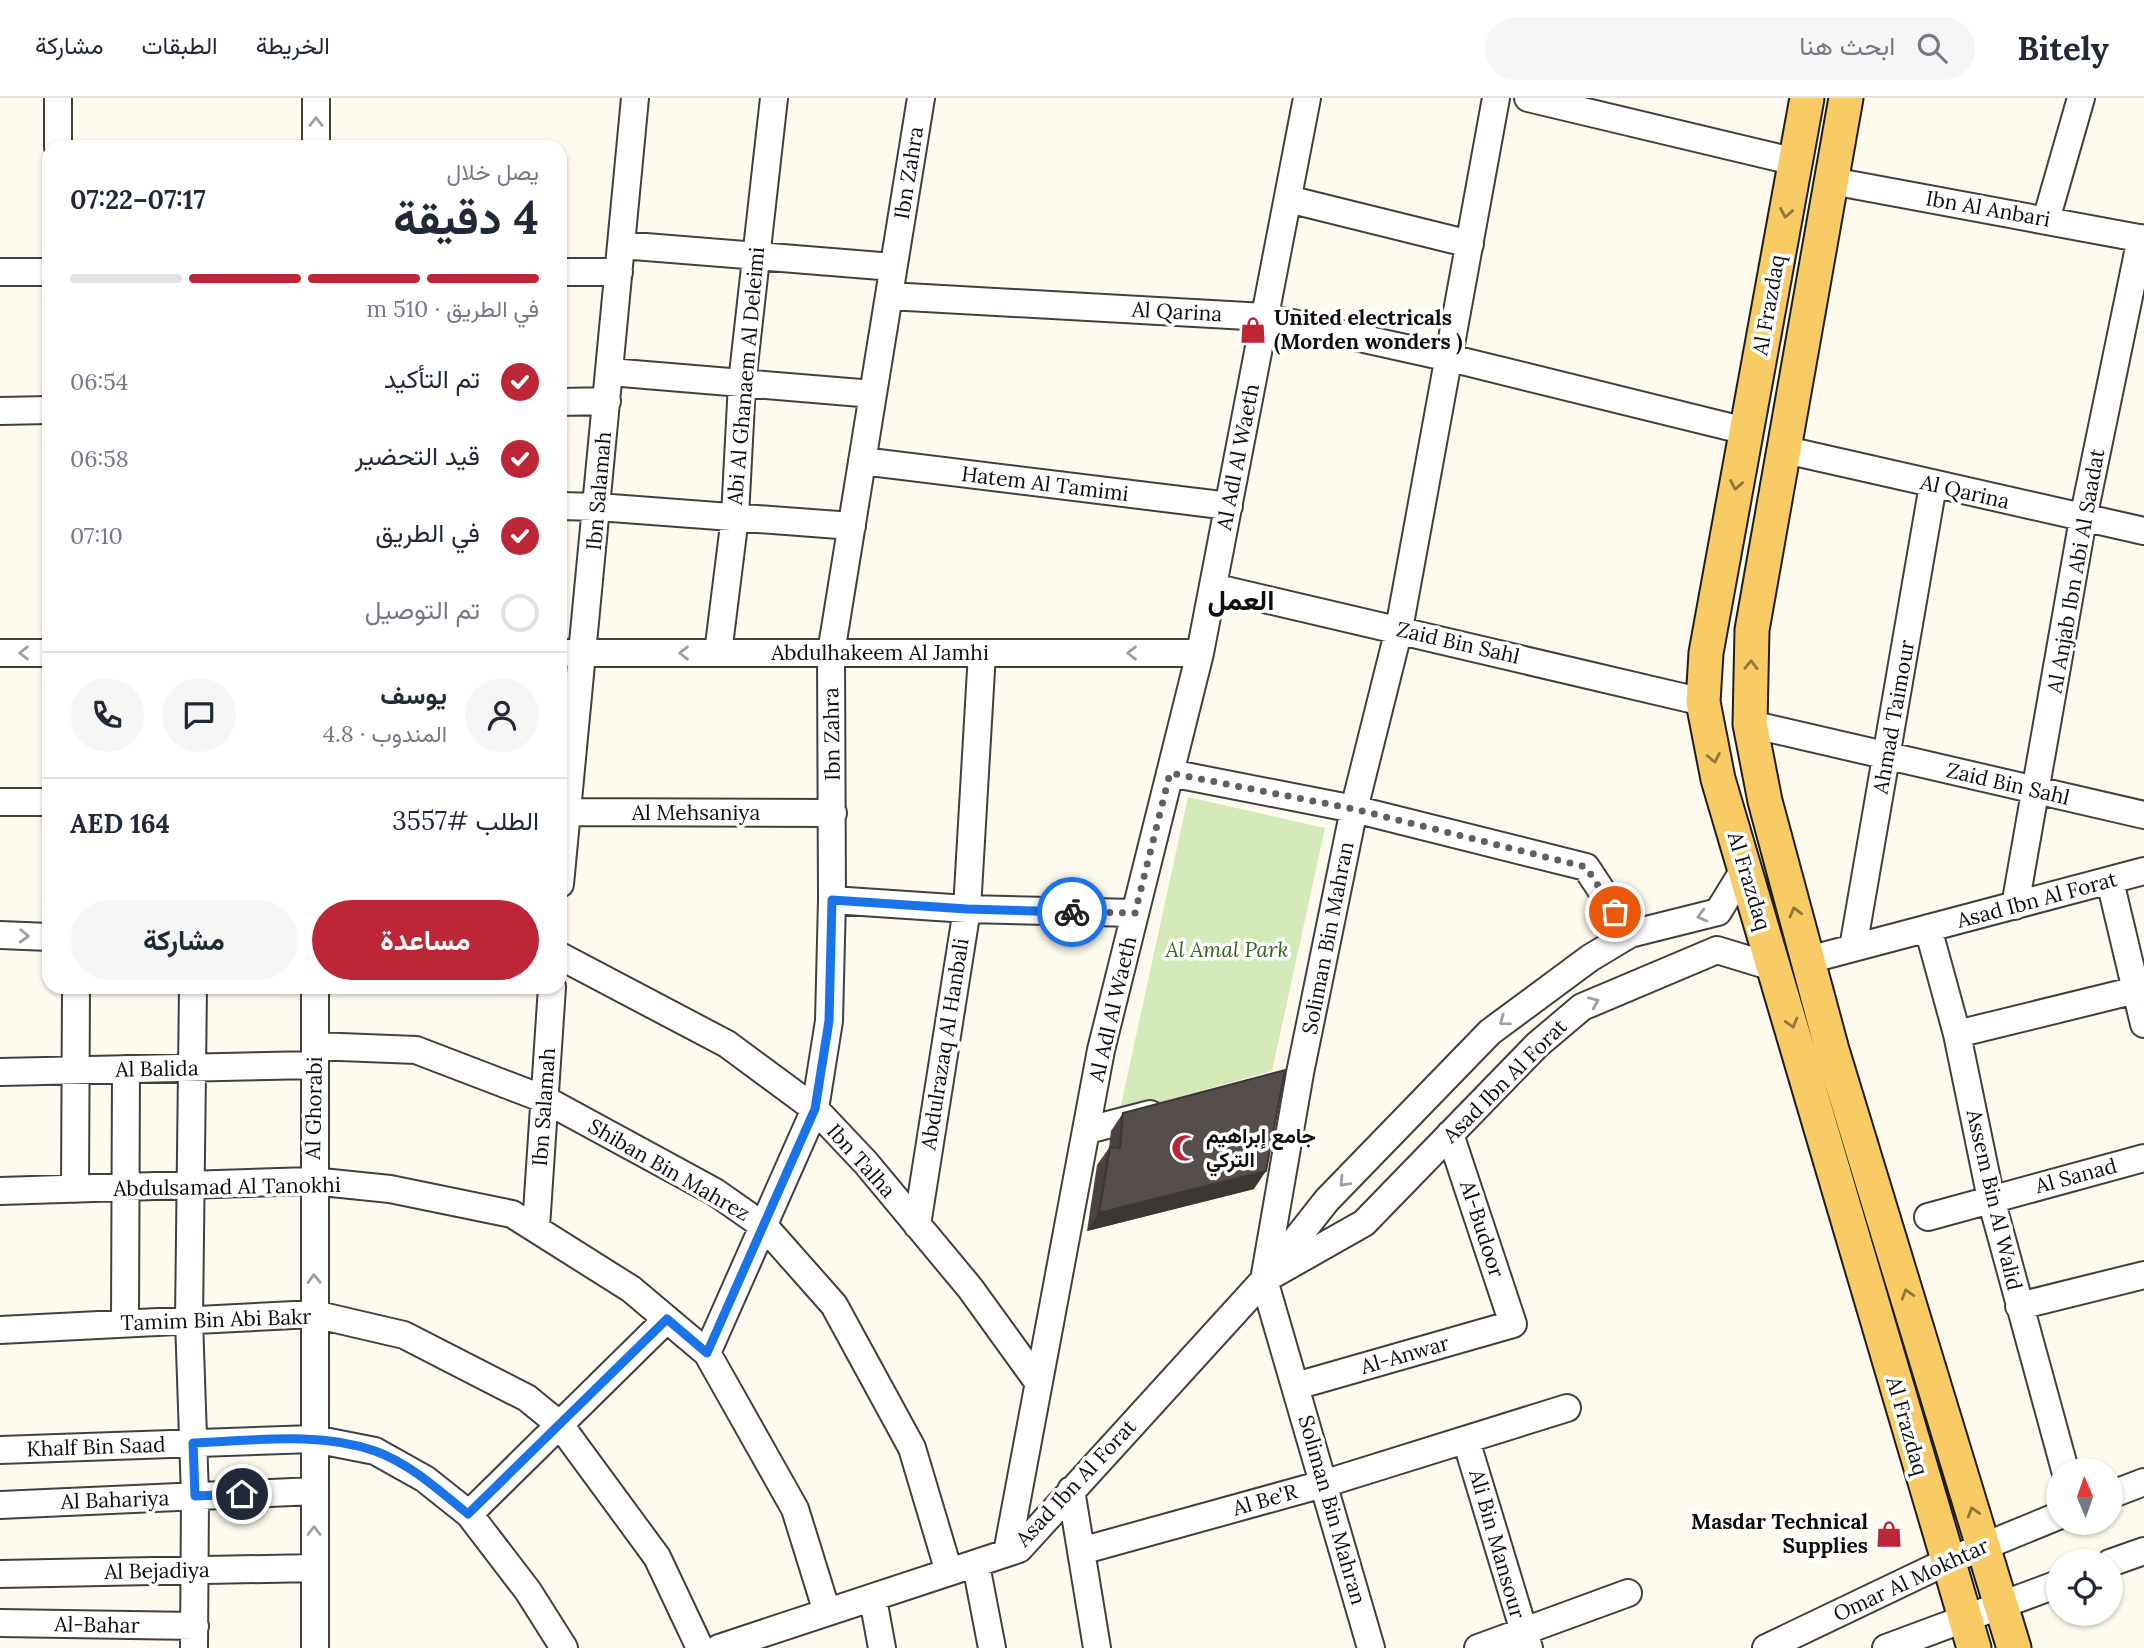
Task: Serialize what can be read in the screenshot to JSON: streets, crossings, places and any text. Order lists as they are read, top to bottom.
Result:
{
  "streets": {
    "main road": ["Al Frazdaq"],
    "street": [
      "Ibn Zahra",
      "Ibn Al Anbari",
      "Al Qarina",
      "Abi Al Ghanaem Al Deleimi",
      "Al Adl Al Waeth",
      "Hatem Al Tamimi",
      "Ibn Salamah",
      "Al Anjab Ibn Abi Al Saadat",
      "Zaid Bin Sahl",
      "Abdulhakeem Al Jamhi",
      "Ahmad Taimour",
      "Al Mehsaniya",
      "Asad Ibn Al Forat",
      "Soliman Bin Mahran",
      "Abdulrazaq Al Hanbali",
      "Al Balida",
      "Al Ghorabi",
      "Ibn Talha",
      "Shiban Bin Mahrez",
      "Al Sanad",
      "Abdulsamad Al Tanokhi",
      "Assem Bin Al Walid",
      "Al-Budoor",
      "Tamim Bin Abi Bakr",
      "Al-Anwar",
      "Khalf Bin Saad",
      "Al Bahariya",
      "Al Be'R",
      "Ali Bin Mansour",
      "Al Bejadiya",
      "Omar Al Mokhtar",
      "Al-Bahar"
    ]
  },
  "crossings": [
    ["Ibn Zahra", "Al Qarina"],
    ["Ibn Zahra", "Hatem Al Tamimi"],
    ["Ibn Zahra", "Abdulhakeem Al Jamhi"],
    ["Ibn Zahra", "Al Mehsaniya"],
    ["Ibn Zahra", "Ibn Talha"],
    ["Ibn Zahra", "Shiban Bin Mahrez"],
    ["Ibn Zahra", "Abdulsamad Al Tanokhi"],
    ["Ibn Al Anbari", "Al Frazdaq"],
    ["Ibn Al Anbari", "Al Anjab Ibn Abi Al Saadat"],
    ["Al Frazdaq", "Al Qarina"],
    ["Al Frazdaq", "Zaid Bin Sahl"],
    ["Al Frazdaq", "Asad Ibn Al Forat"],
    ["Al Frazdaq", "Omar Al Mokhtar"],
    ["Al Qarina", "Al Adl Al Waeth"],
    ["Al Qarina", "Al Anjab Ibn Abi Al Saadat"],
    ["Al Qarina", "Ahmad Taimour"],
    ["Al Qarina", "Soliman Bin Mahran"],
    ["Abi Al Ghanaem Al Deleimi", "Abdulhakeem Al Jamhi"],
    ["Al Adl Al Waeth", "Hatem Al Tamimi"],
    ["Al Adl Al Waeth", "Zaid Bin Sahl"],
    ["Al Adl Al Waeth", "Abdulhakeem Al Jamhi"],
    ["Al Adl Al Waeth", "Asad Ibn Al Forat"],
    ["Al Adl Al Waeth", "Ibn Talha"],
    ["Ibn Salamah", "Abdulhakeem Al Jamhi"],
    ["Ibn Salamah", "Shiban Bin Mahrez"],
    ["Ibn Salamah", "Abdulsamad Al Tanokhi"],
    ["Al Anjab Ibn Abi Al Saadat", "Zaid Bin Sahl"],
    ["Al Anjab Ibn Abi Al Saadat", "Asad Ibn Al Forat"],
    ["Zaid Bin Sahl", "Ahmad Taimour"],
    ["Zaid Bin Sahl", "Soliman Bin Mahran"],
    ["Abdulhakeem Al Jamhi", "Abdulrazaq Al Hanbali"],
    ["Ahmad Taimour", "Asad Ibn Al Forat"],
    ["Asad Ibn Al Forat", "Soliman Bin Mahran"],
    ["Asad Ibn Al Forat", "Shiban Bin Mahrez"],
    ["Asad Ibn Al Forat", "Abdulsamad Al Tanokhi"],
    ["Asad Ibn Al Forat", "Assem Bin Al Walid"],
    ["Asad Ibn Al Forat", "Al-Budoor"],
    ["Soliman Bin Mahran", "Al-Anwar"],
    ["Soliman Bin Mahran", "Al Be'R"],
    ["Abdulrazaq Al Hanbali", "Ibn Talha"],
    ["Al Balida", "Al Ghorabi"],
    ["Al Balida", "Shiban Bin Mahrez"],
    ["Al Ghorabi", "Shiban Bin Mahrez"],
    ["Al Ghorabi", "Abdulsamad Al Tanokhi"],
    ["Al Ghorabi", "Tamim Bin Abi Bakr"],
    ["Al Ghorabi", "Khalf Bin Saad"],
    ["Al Ghorabi", "Al Bahariya"],
    ["Al Ghorabi", "Al Bejadiya"],
    ["Al Sanad", "Assem Bin Al Walid"],
    ["Al-Budoor", "Al-Anwar"],
    ["Al Be'R", "Ali Bin Mansour"]
  ],
  "districts": ["العمل"],
  "parks": ["Al Amal Park"],
  "places": {
    "shop": ["United electricals (Morden wonders )", "Masdar Technical Supplies"],
    "mosque": ["جامع إبراهيم التركي"]
  },
  "north": "top",
  "page": {
    "header": "Bitely",
    "search": "ابحث هنا",
    "nav": ["الخريطة", "الطبقات", "مشاركة"],
    "heading": ["4 دقيقة", "يصل خلال", "07:17–07:22"],
    "panel": [
      "يوسف",
      "المندوب · 4.8",
      "الطلب #3557",
      "AED 164"
    ],
    "bar": "في الطريق · 510 m",
    "list": [
      ["تم التأكيد", "06:54"],
      ["قيد التحضير", "06:58"],
      ["في الطريق", "07:10"],
      "تم التوصيل"
    ],
    "buttons": ["مساعدة", "مشاركة"]
  }
}
